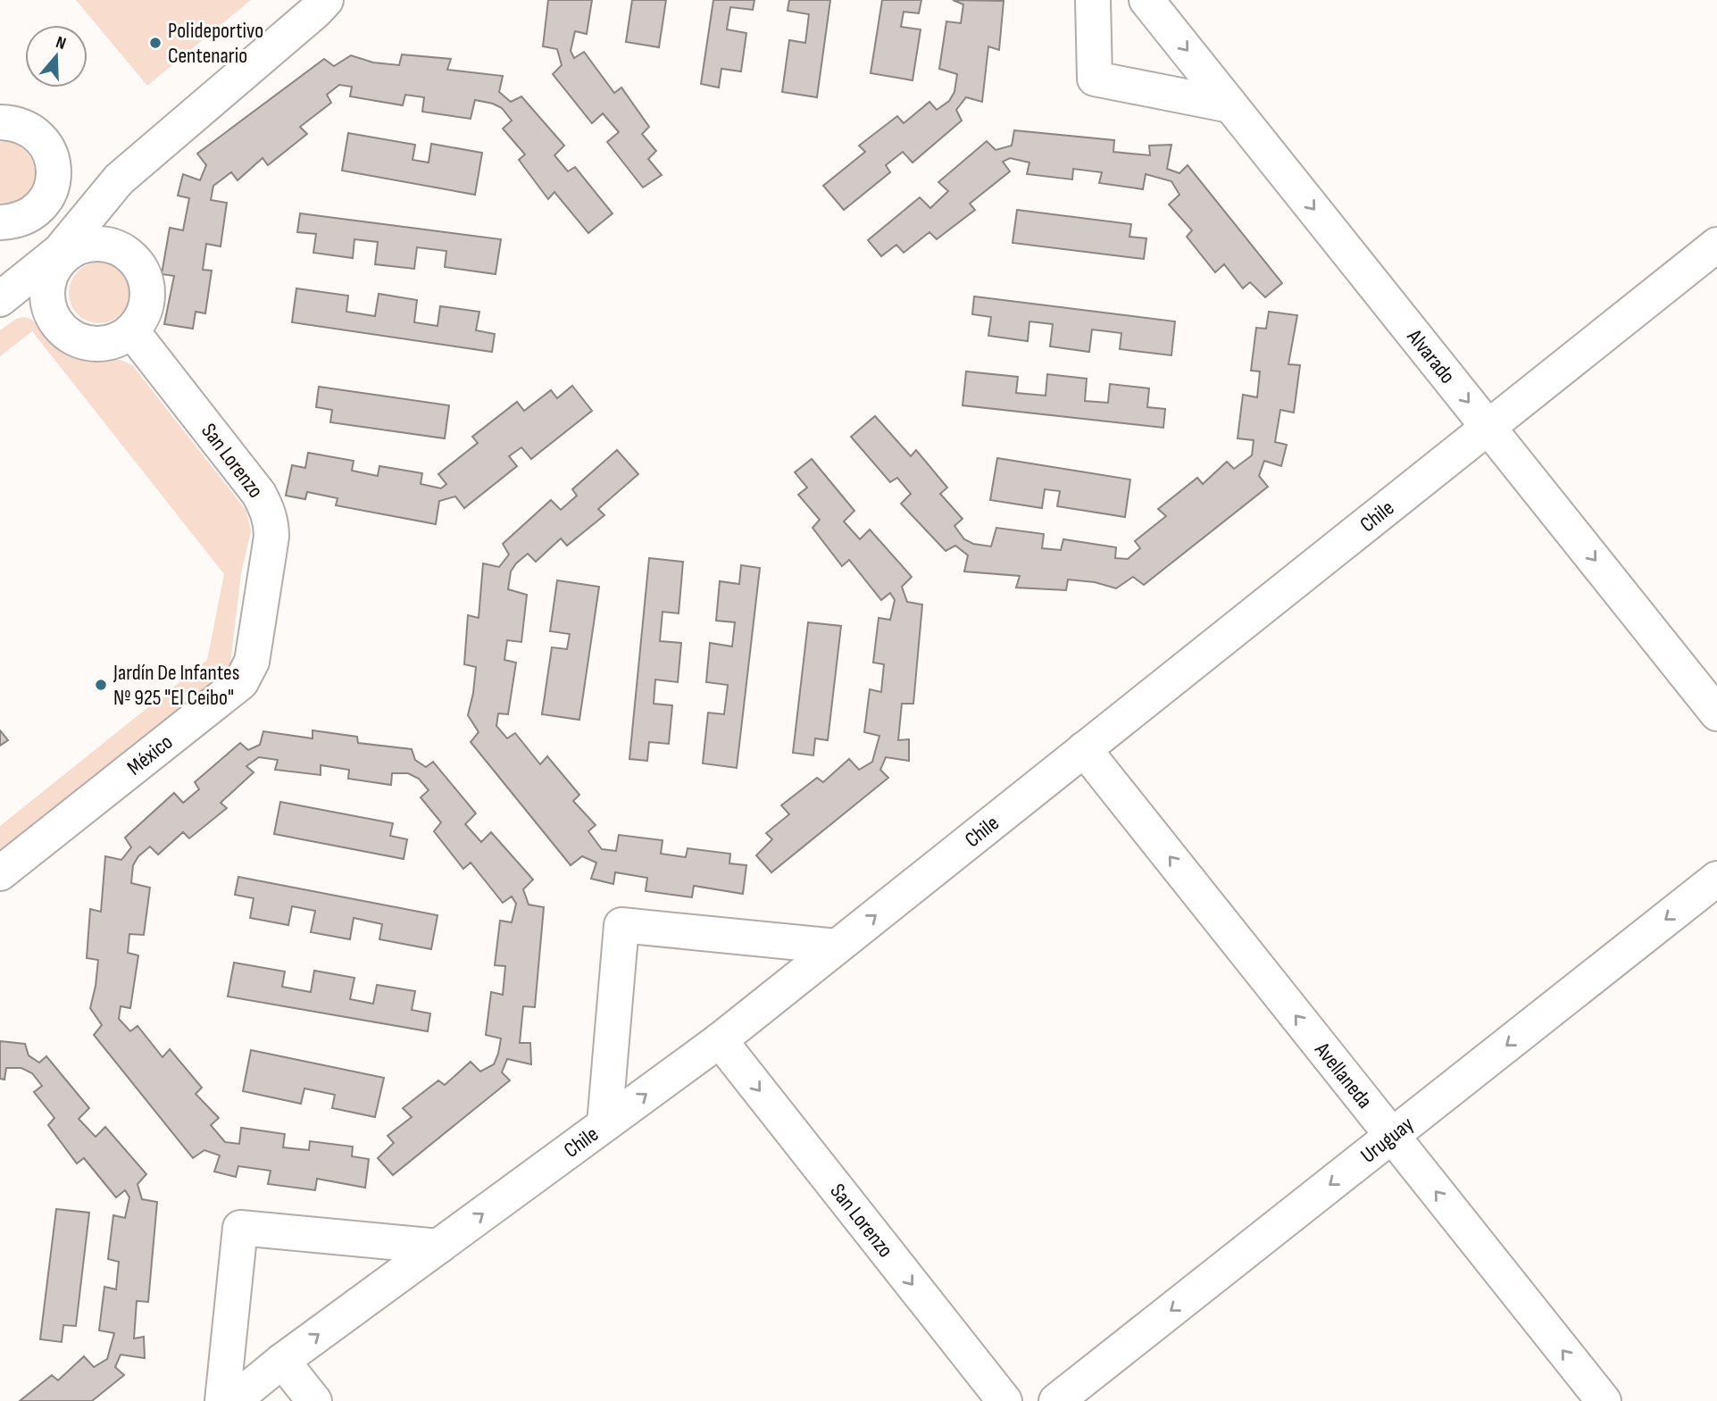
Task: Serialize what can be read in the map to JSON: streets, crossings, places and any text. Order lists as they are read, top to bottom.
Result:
{
  "streets": {
    "street": [
      "Alvarado",
      "San Lorenzo",
      "Chile",
      "México",
      "Avellaneda",
      "Uruguay"
    ]
  },
  "crossings": [
    ["Alvarado", "Chile"],
    ["San Lorenzo", "Chile"],
    ["San Lorenzo", "México"],
    ["Chile", "Avellaneda"],
    ["Avellaneda", "Uruguay"]
  ],
  "one_way": [
    "Alvarado",
    "San Lorenzo",
    "Chile",
    "Avellaneda",
    "Uruguay"
  ],
  "places": ["Polideportivo Centenario", "Jardín De Infantes Nº 925 \"El Ceibo\""],
  "north": "top"
}
